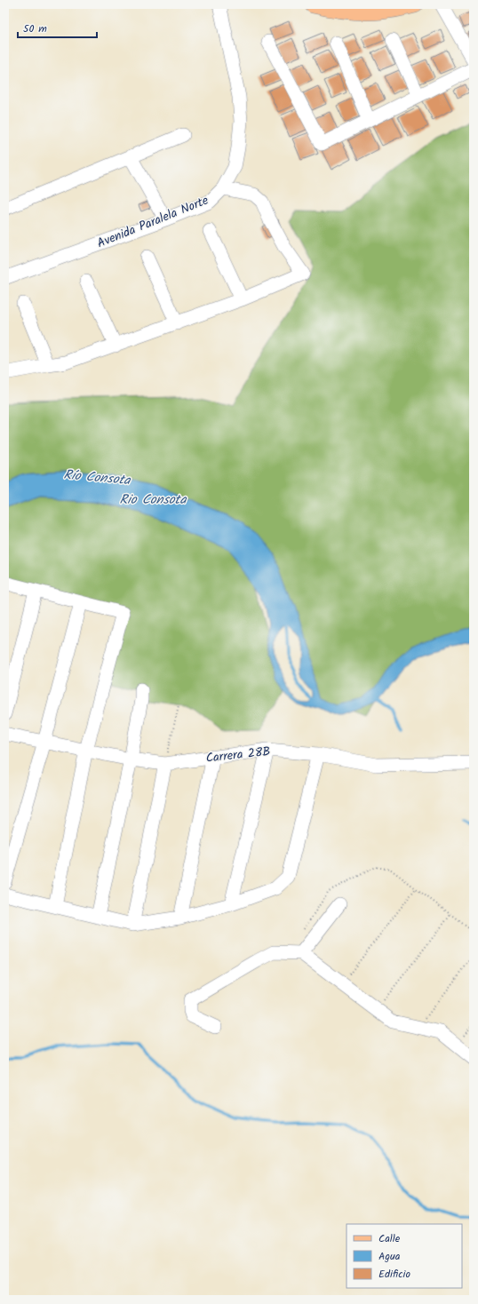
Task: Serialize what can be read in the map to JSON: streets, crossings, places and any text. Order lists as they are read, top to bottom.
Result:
{
  "streets": {
    "street": ["Avenida Paralela Norte", "Carrera 28B"]
  },
  "water": ["Río Consota", "Rio Consota"],
  "legend": ["Calle", "Agua", "Edificio"],
  "scale_bar": "50 m"
}
